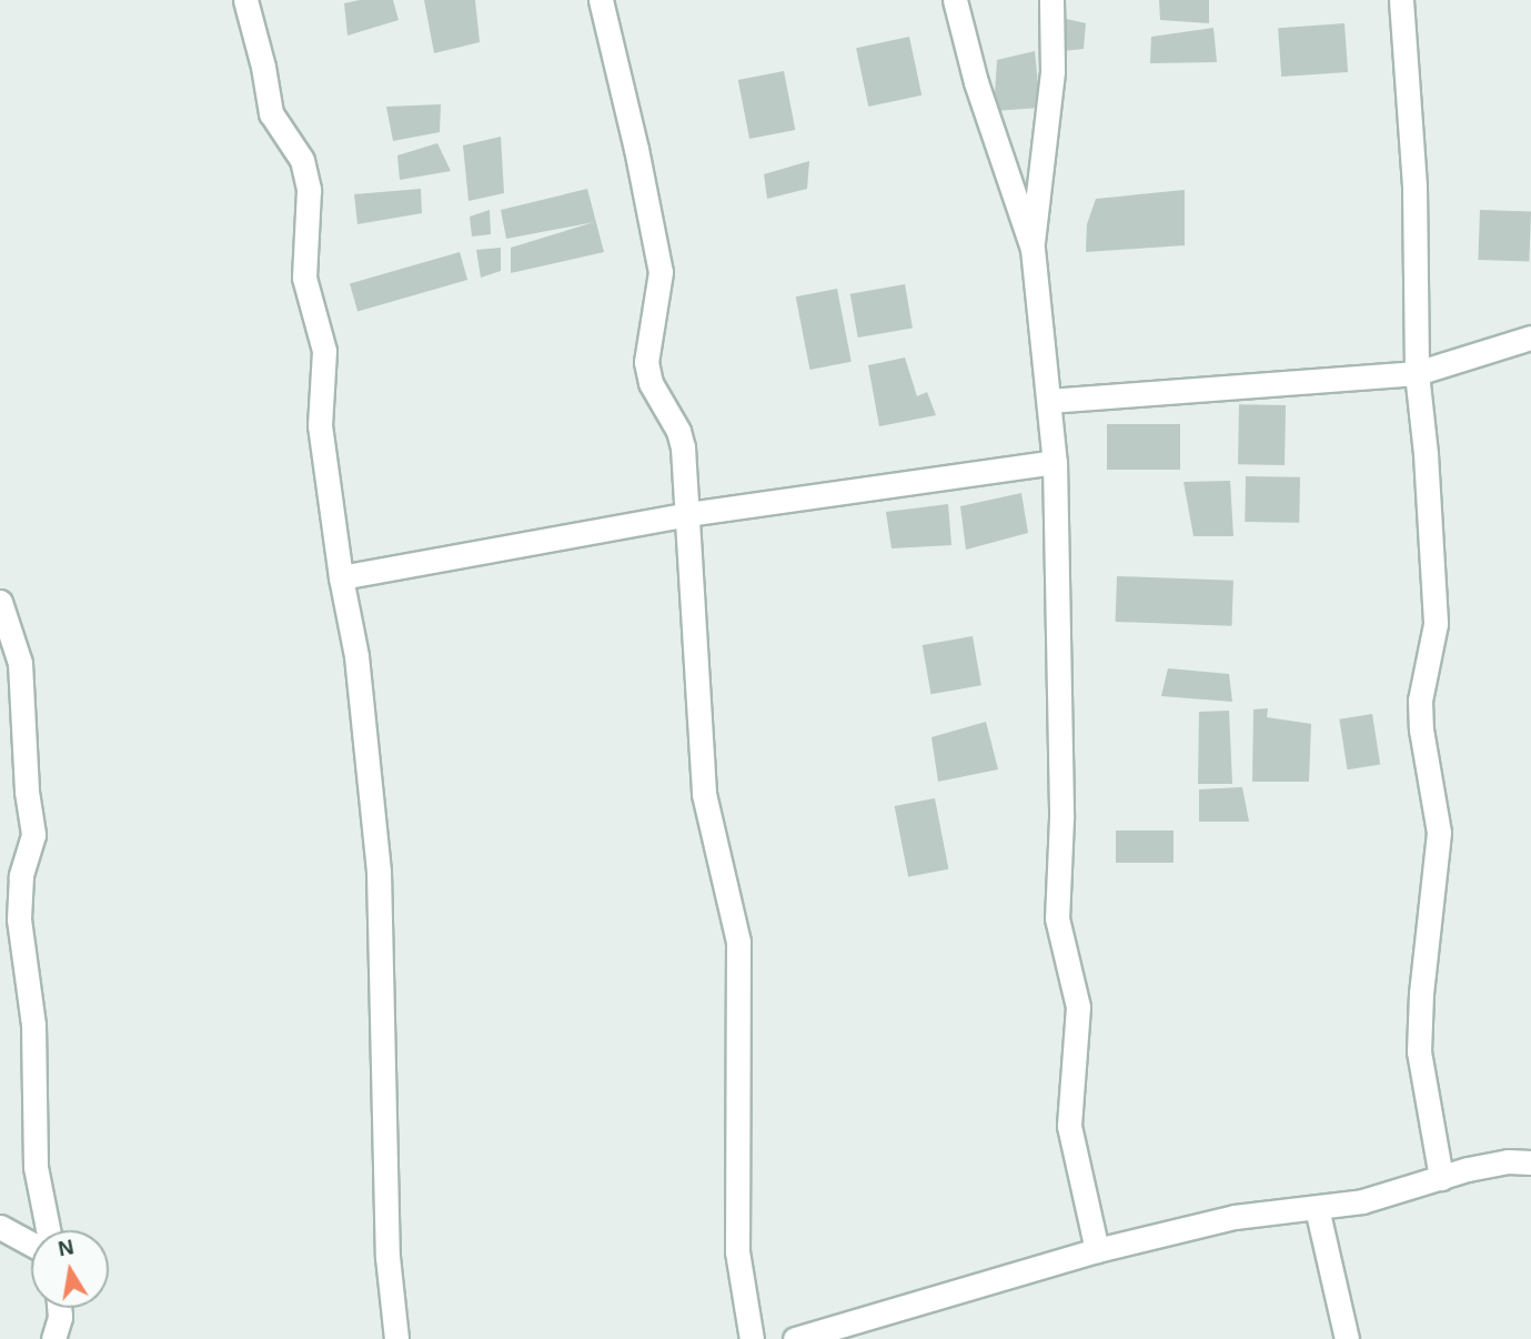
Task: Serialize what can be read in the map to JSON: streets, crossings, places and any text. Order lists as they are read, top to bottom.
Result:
{
  "north": "top"
}
